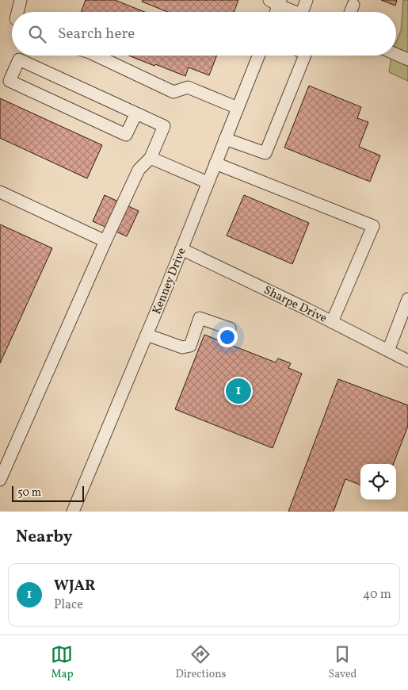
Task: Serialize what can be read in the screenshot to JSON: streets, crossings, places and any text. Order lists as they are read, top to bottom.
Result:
{
  "streets": {
    "street": ["Kenney Drive", "Sharpe Drive"]
  },
  "crossings": [
    ["Kenney Drive", "Sharpe Drive"]
  ],
  "scale_bar": "50 m",
  "page": {
    "search": "Search here",
    "pins": "1",
    "scale": "50 m",
    "heading": "Nearby",
    "list": [
      {
        "mark": "1",
        "name": "WJAR",
        "note": "Place",
        "value": "40 m"
      }
    ],
    "nav": ["Map", "Directions", "Saved"]
  }
}
